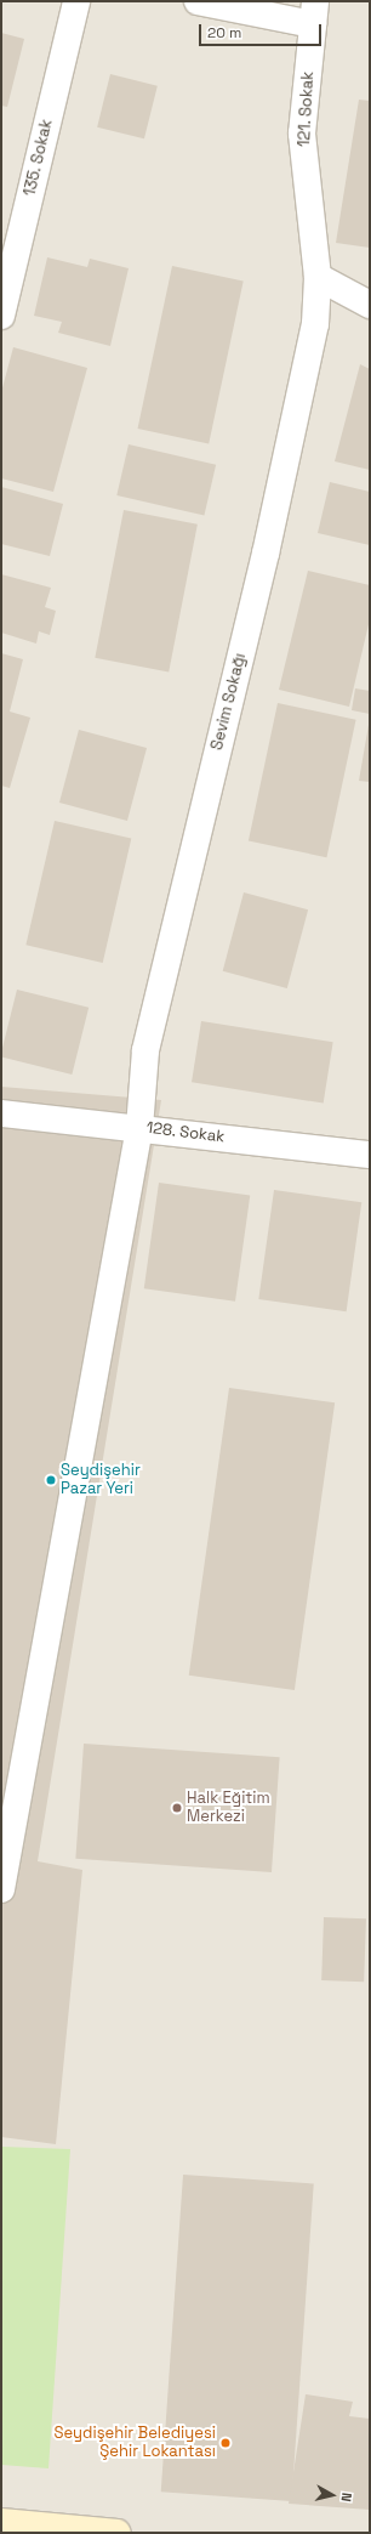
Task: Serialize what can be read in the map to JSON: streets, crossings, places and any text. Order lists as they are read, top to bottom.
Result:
{
  "streets": {
    "street": [
      "121. Sokak",
      "135. Sokak",
      "Sevim Sokağı",
      "128. Sokak"
    ]
  },
  "crossings": [
    ["121. Sokak", "Sevim Sokağı"],
    ["Sevim Sokağı", "128. Sokak"]
  ],
  "places": ["Seydişehir Pazar Yeri", "Halk Eğitim Merkezi", "Seydişehir Belediyesi Şehir Lokantası"],
  "scale_bar": "20 m",
  "north": "right"
}
